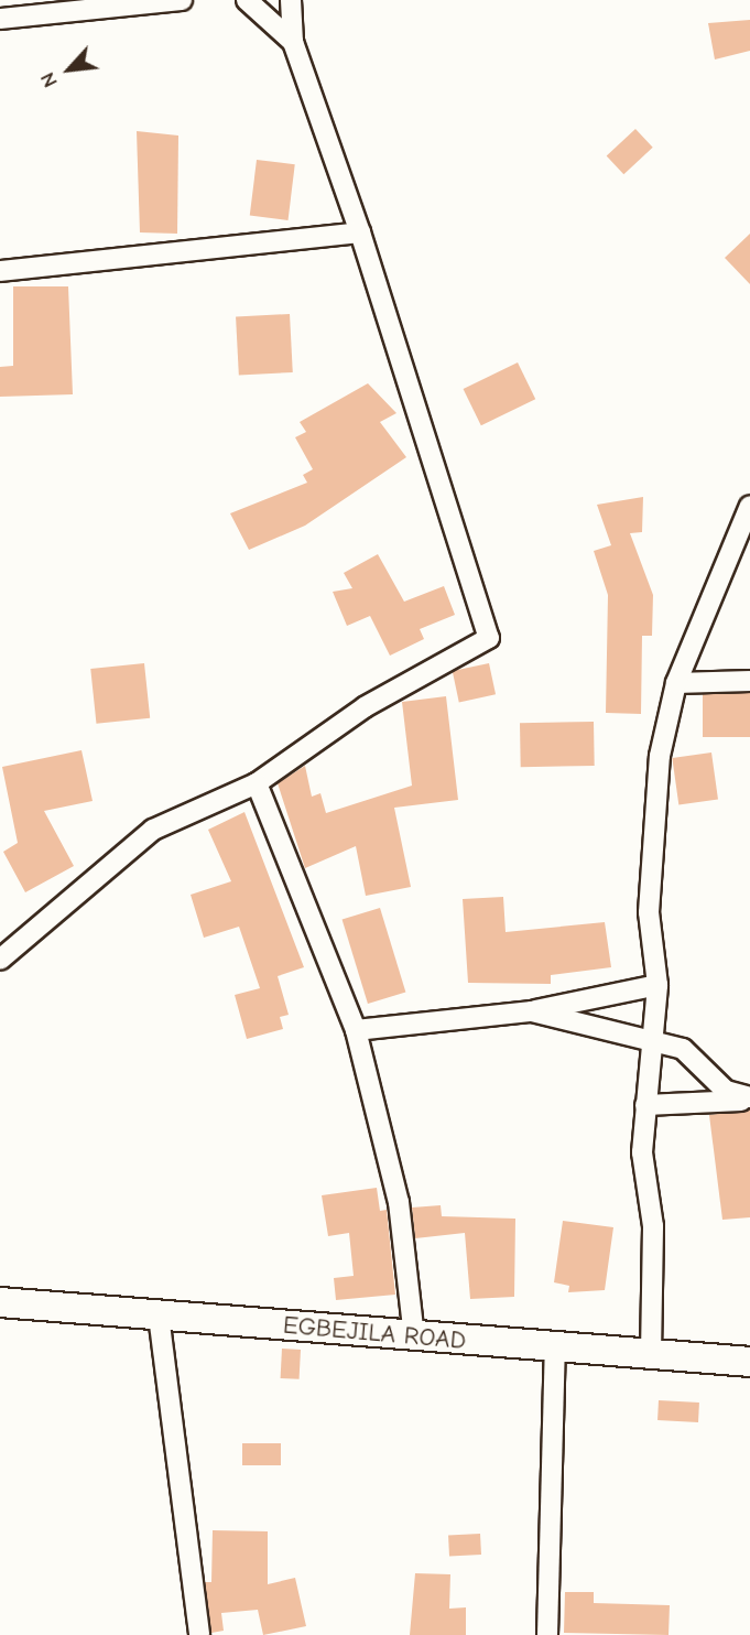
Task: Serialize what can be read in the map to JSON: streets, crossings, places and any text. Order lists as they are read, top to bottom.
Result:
{
  "streets": {
    "street": ["EGBEJILA ROAD"]
  },
  "north": "bottom left"
}
